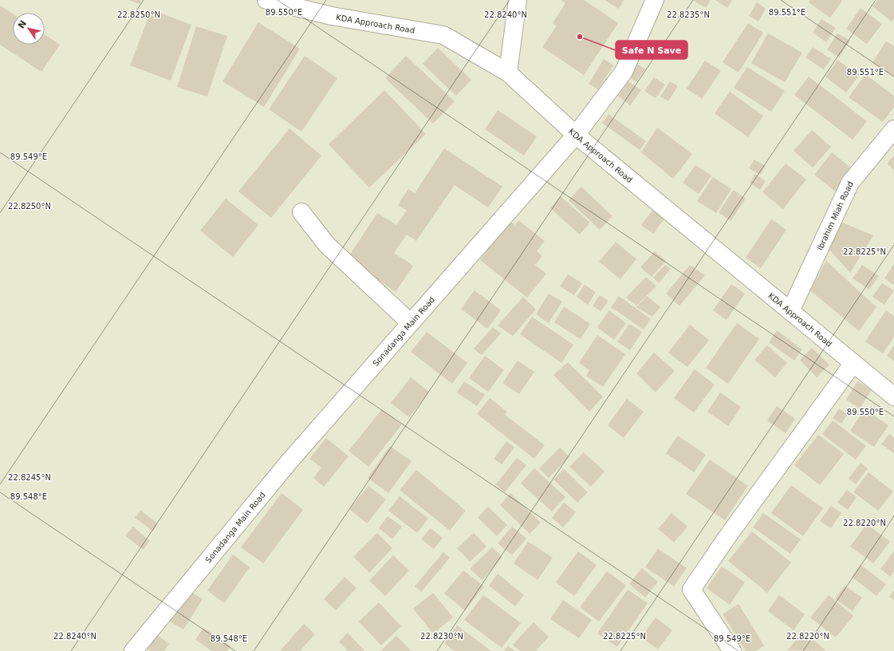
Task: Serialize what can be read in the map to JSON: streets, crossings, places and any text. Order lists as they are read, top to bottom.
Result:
{
  "streets": {
    "street": ["KDA Approach Road", "Ibrahim Miah Road", "Sonadanga Main Road"]
  },
  "crossings": [
    ["KDA Approach Road", "Ibrahim Miah Road"],
    ["KDA Approach Road", "Sonadanga Main Road"]
  ],
  "places": ["Safe N Save"],
  "north": "top left",
  "coordinates": [
    "89.550°E",
    "89.551°E",
    "22.8250°N",
    "22.8240°N",
    "22.8235°N",
    "89.549°E",
    "22.8225°N",
    "22.8245°N",
    "89.548°E",
    "22.8220°N",
    "22.8230°N"
  ]
}
